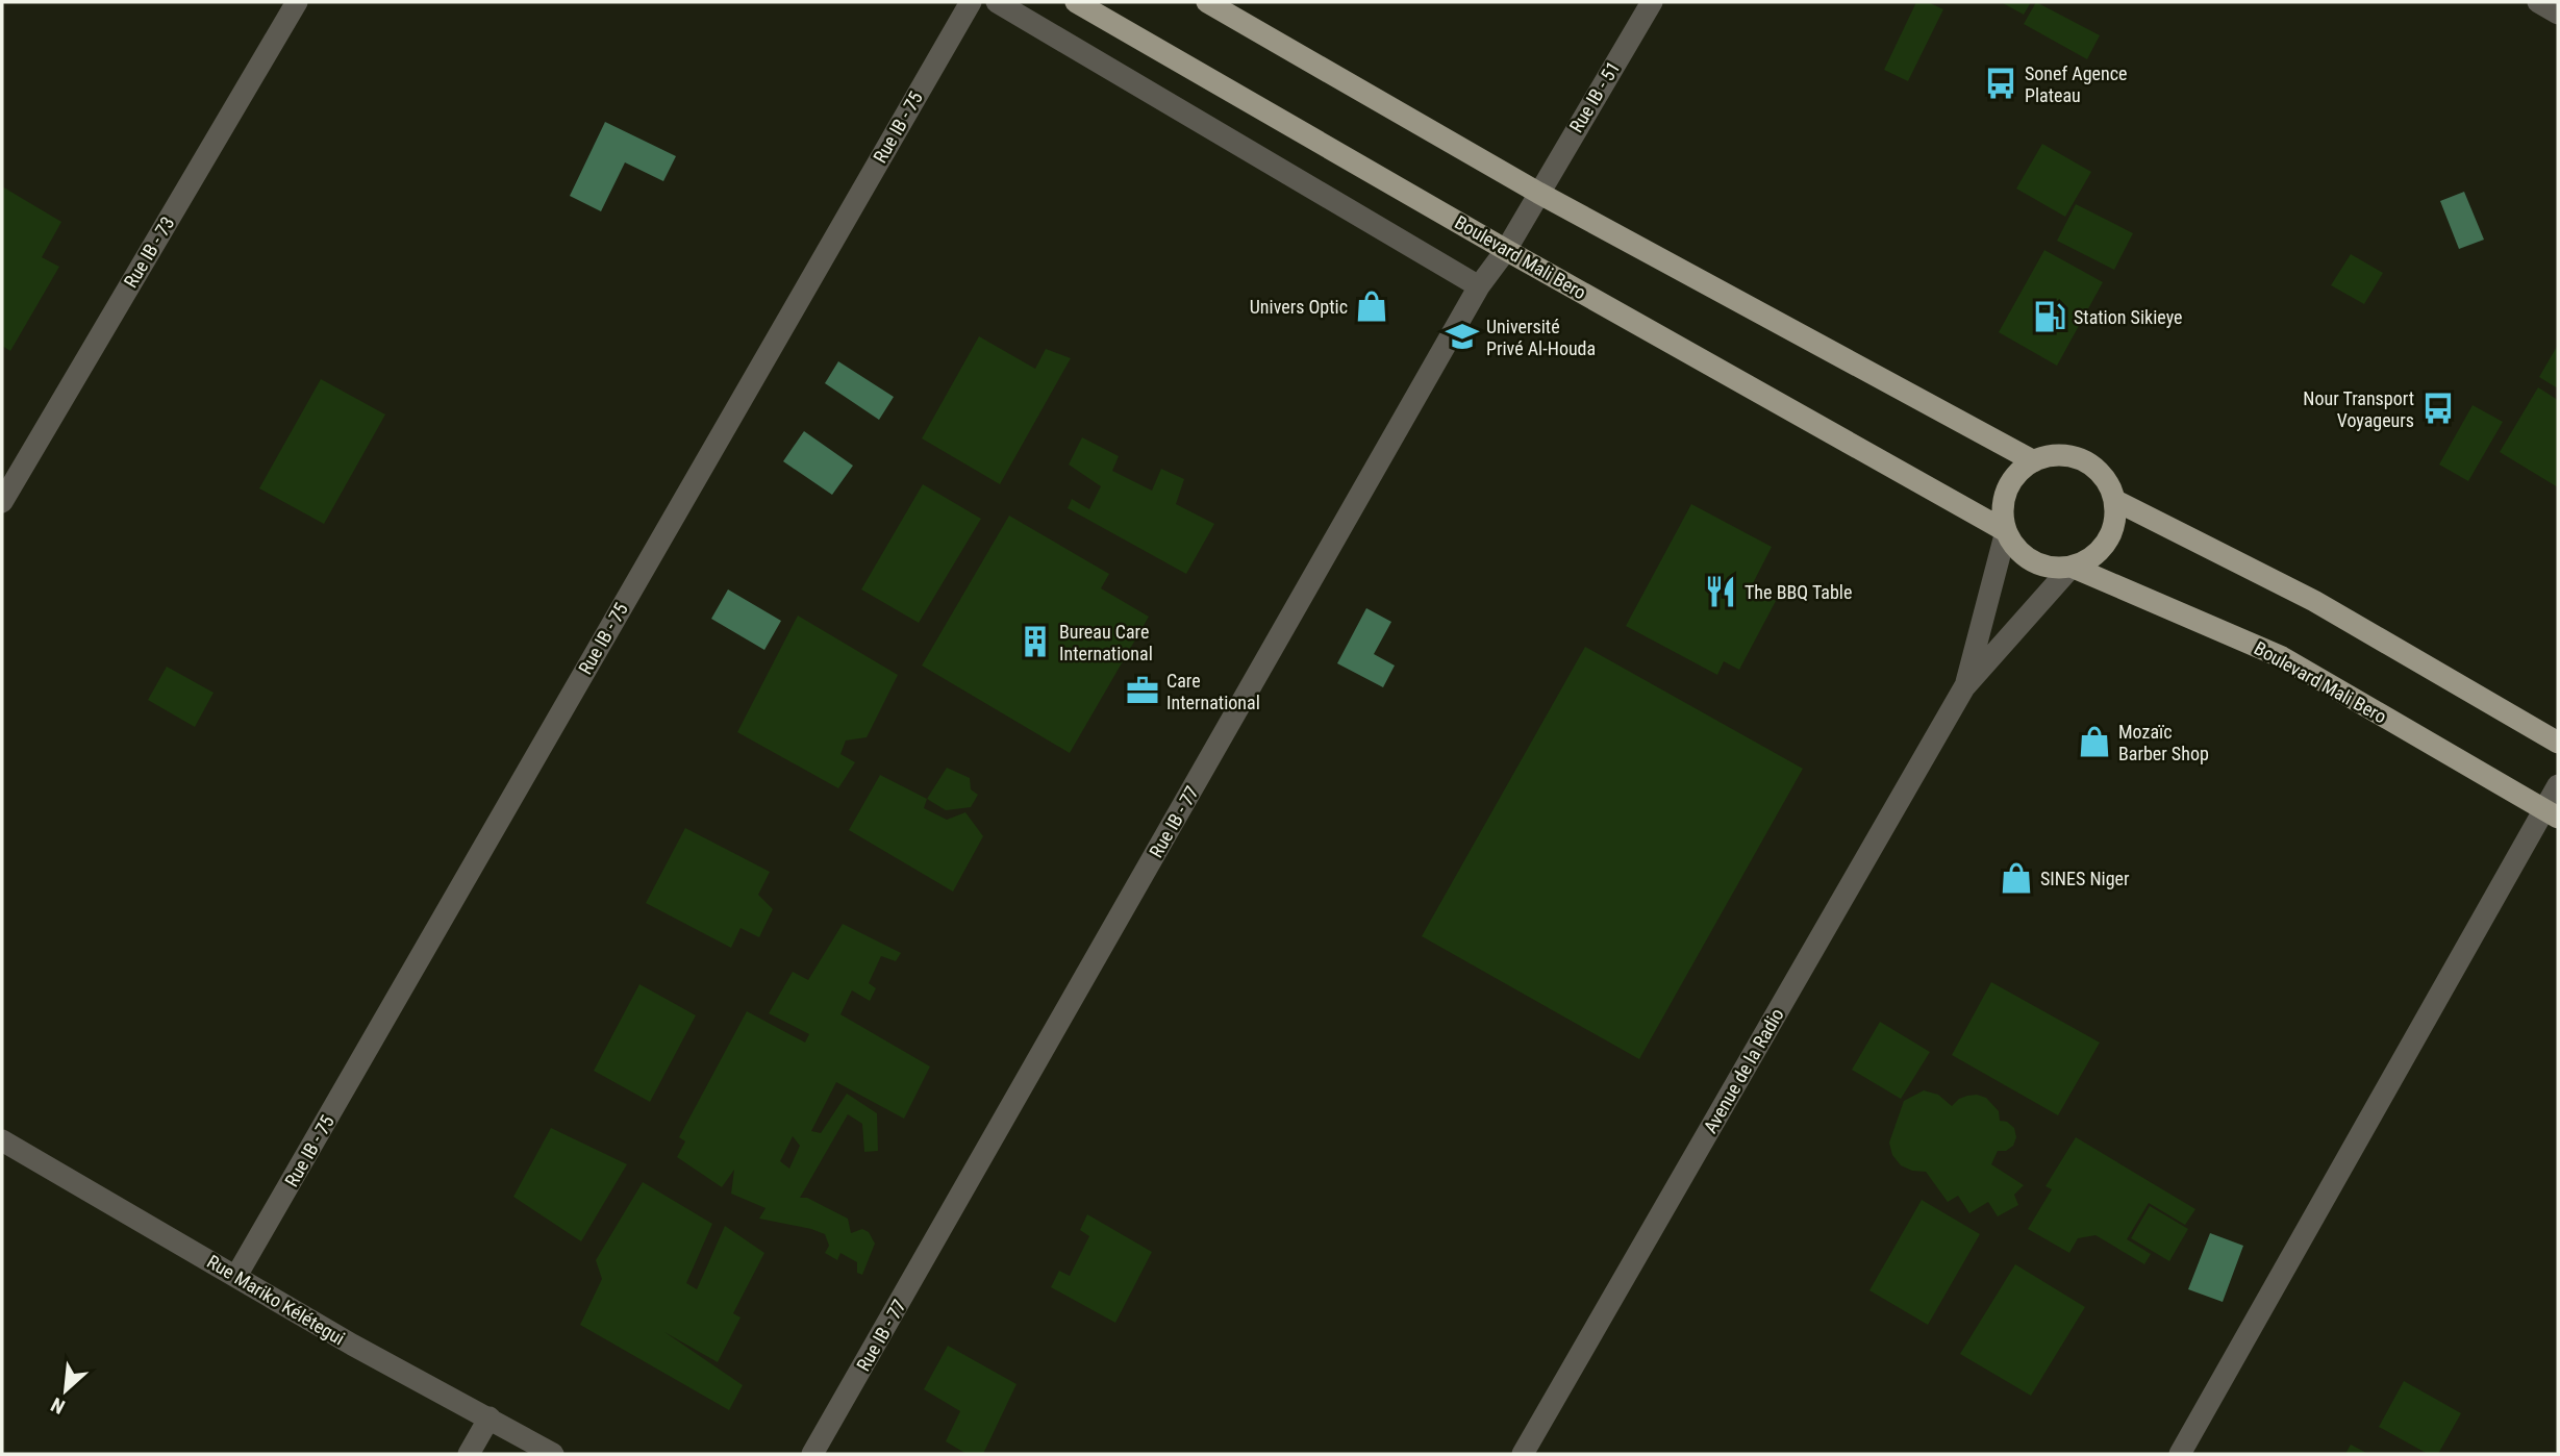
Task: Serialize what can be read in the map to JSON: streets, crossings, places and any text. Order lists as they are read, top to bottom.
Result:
{
  "streets": {
    "main road": ["Boulevard Mali Bero"],
    "street": [
      "Rue IB - 51",
      "Rue IB - 75",
      "Rue IB - 73",
      "Rue IB - 77",
      "Avenue de la Radio",
      "Rue Mariko Kélétegui"
    ]
  },
  "crossings": [
    ["Rue IB - 51", "Rue IB - 77"],
    ["Rue IB - 75", "Rue Mariko Kélétegui"],
    ["Boulevard Mali Bero", "Rue IB - 77"],
    ["Boulevard Mali Bero", "Avenue de la Radio"]
  ],
  "places": {
    "bus stop": ["Sonef Agence Plateau", "Nour Transport Voyageurs"],
    "shop": ["Univers Optic", "Mozaïc Barber Shop", "SINES Niger"],
    "fuel station": ["Station Sikieye"],
    "school or university": ["Université Privé Al-Houda"],
    "restaurant": ["The BBQ Table"],
    "building": ["Bureau Care International"],
    "office": ["Care International"]
  },
  "north": "bottom left"
}
